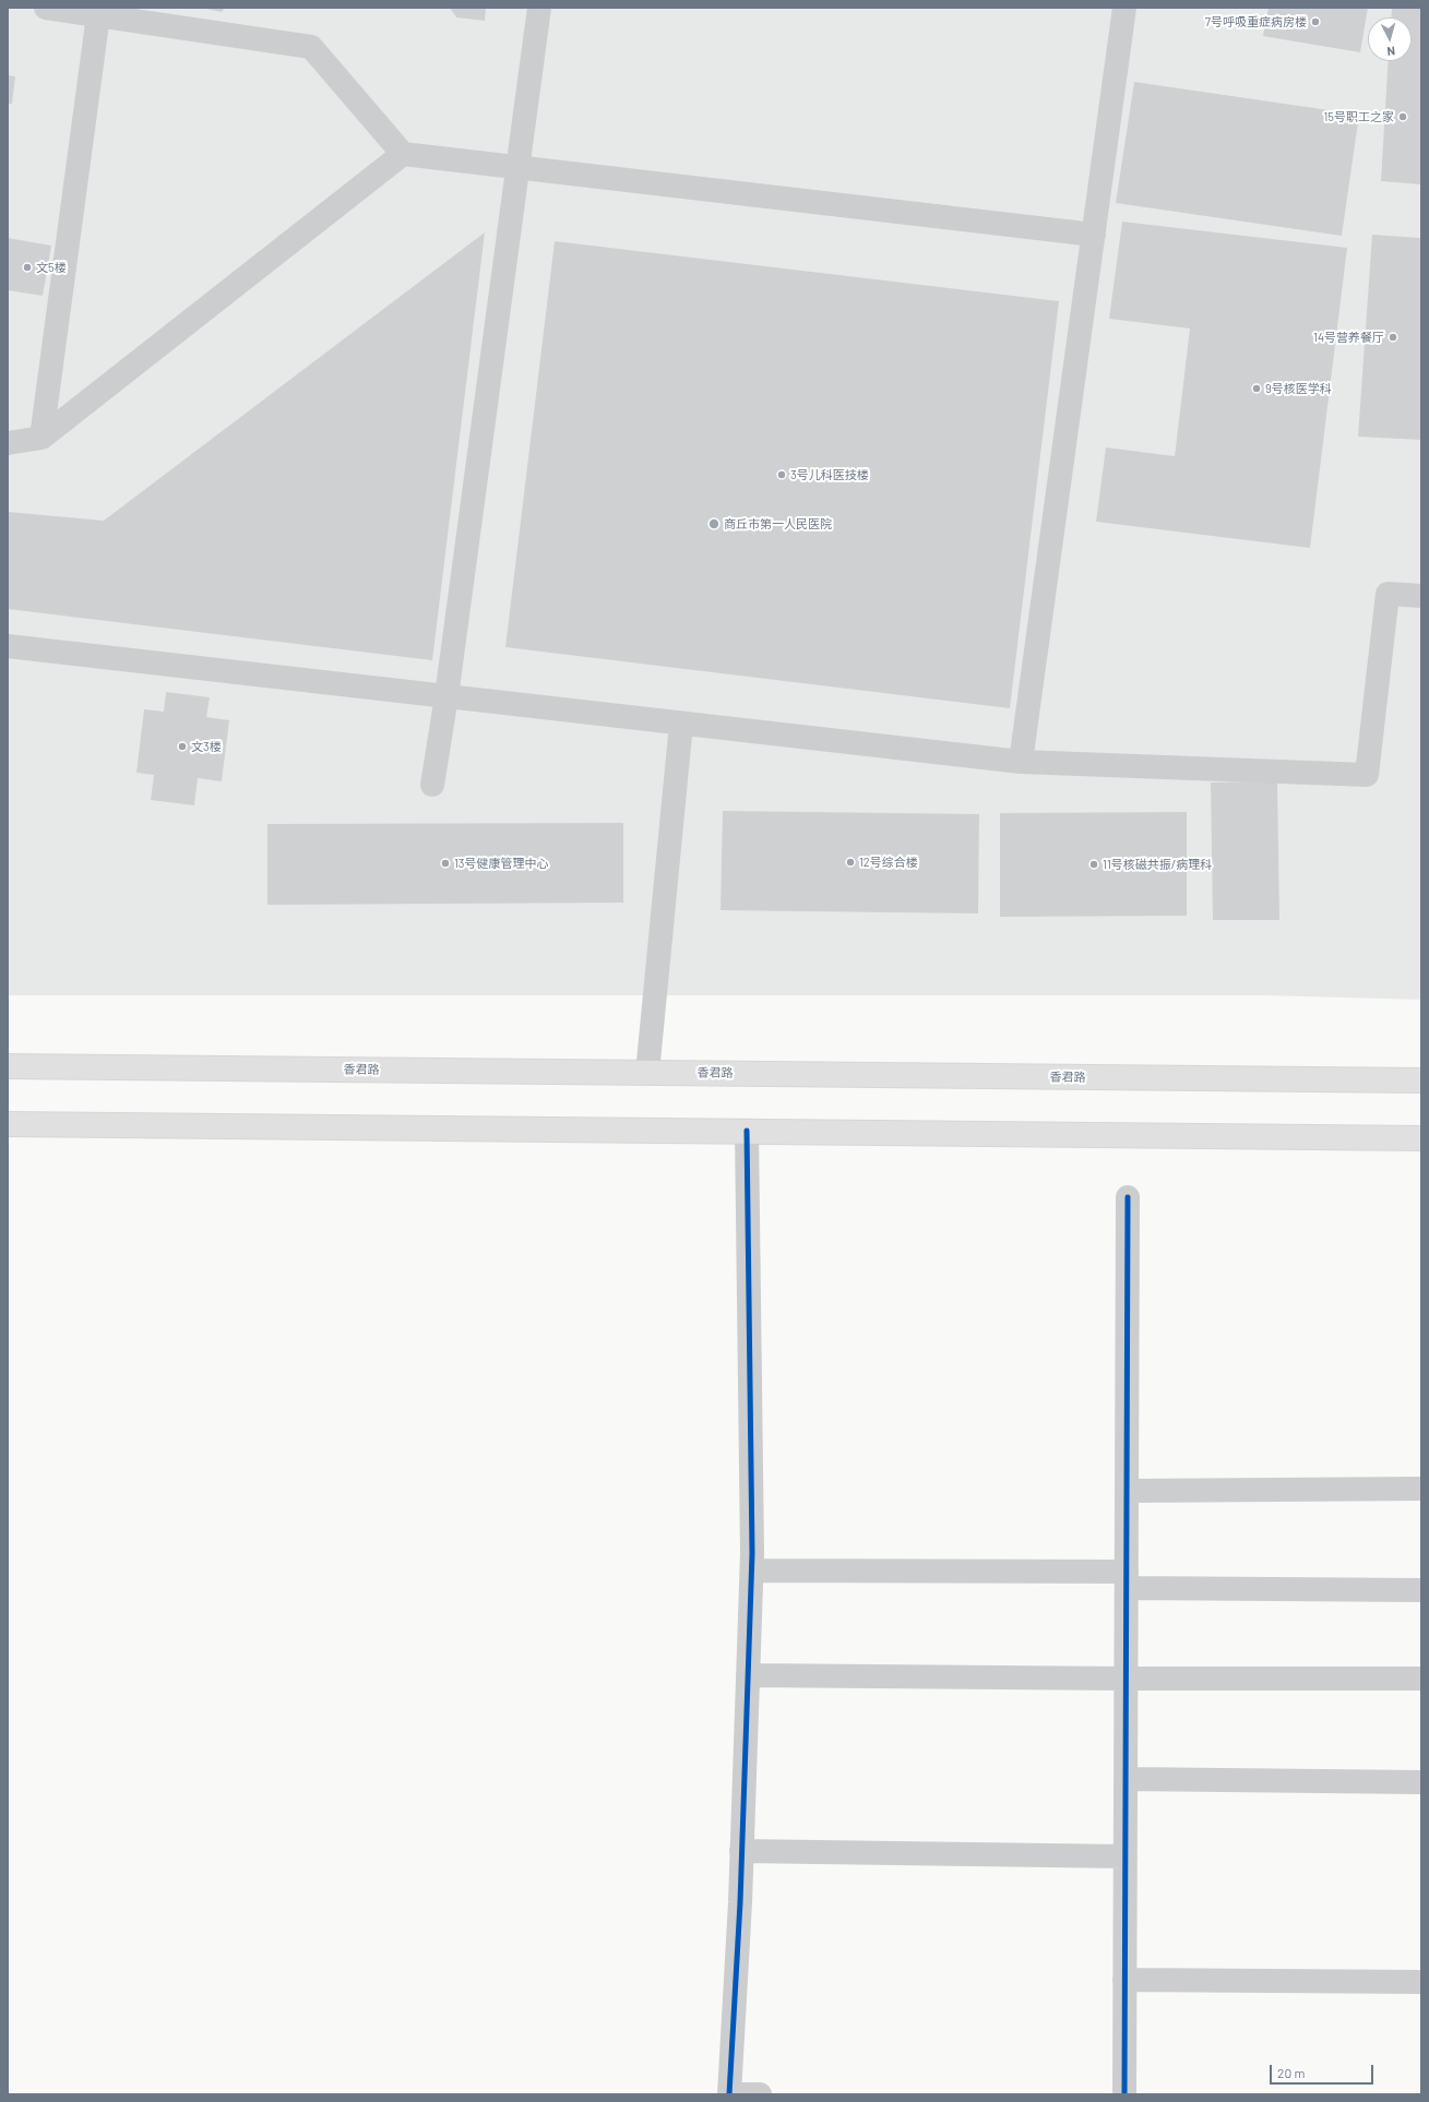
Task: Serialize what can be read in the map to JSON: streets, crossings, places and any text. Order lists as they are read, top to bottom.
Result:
{
  "streets": {
    "main road": ["香君路"]
  },
  "places": [
    "7号呼吸重症病房楼",
    "15号职工之家",
    "文5楼",
    "14号营养餐厅",
    "9号核医学科",
    "3号儿科医技楼",
    "商丘市第一人民医院",
    "文3楼",
    "12号综合楼",
    "13号健康管理中心",
    "11号核磁共振/病理科"
  ],
  "scale_bar": "20 m",
  "north": "bottom"
}
